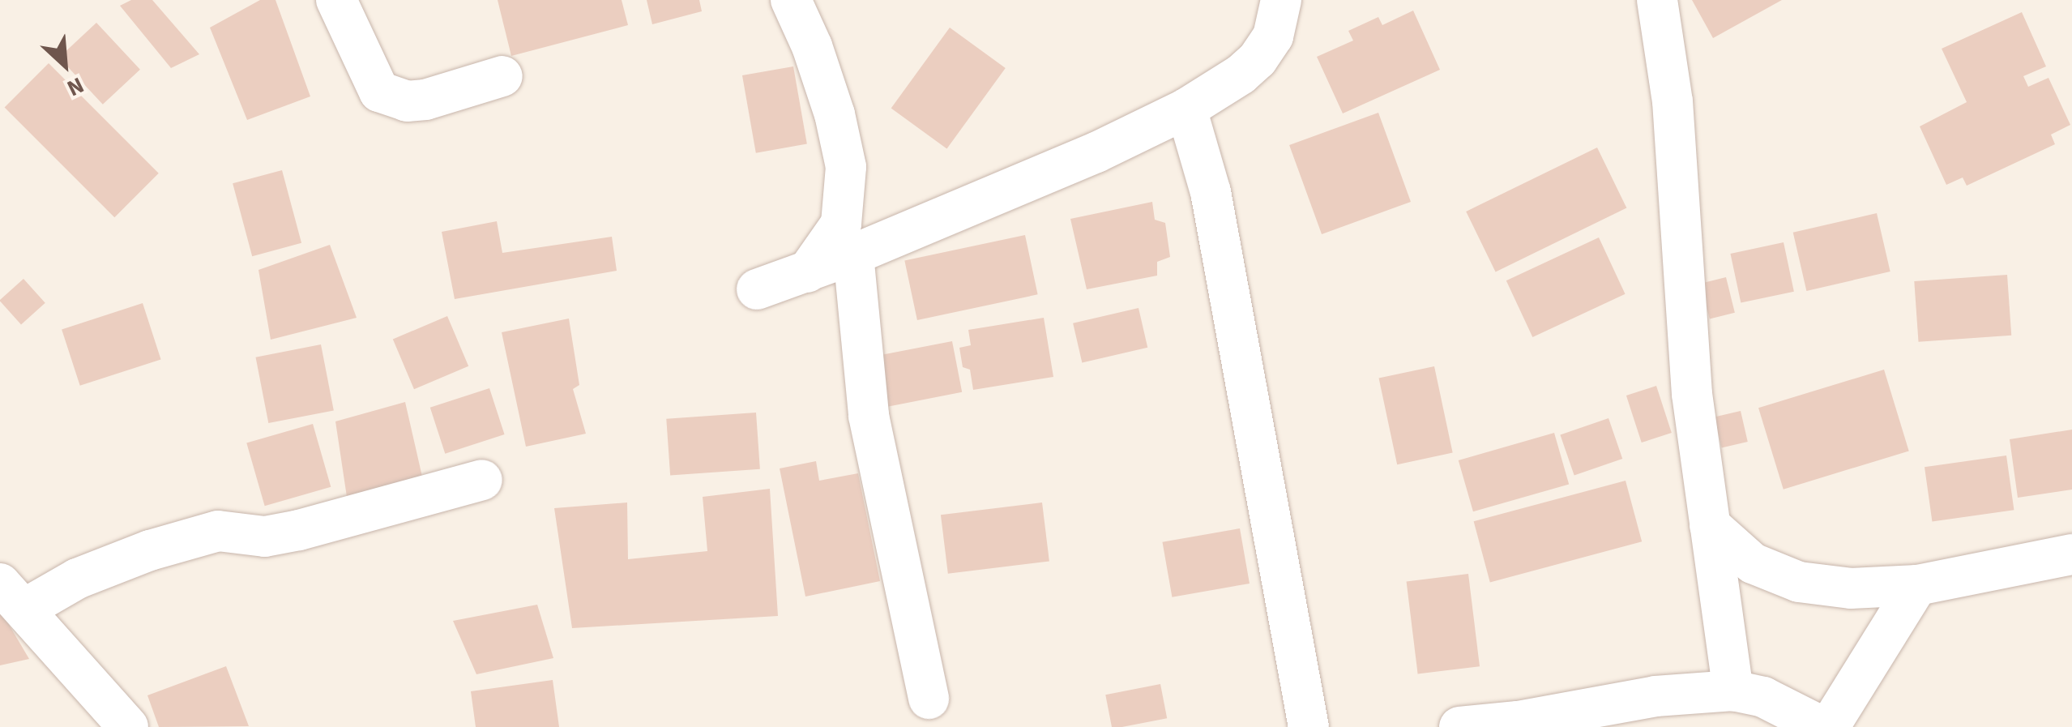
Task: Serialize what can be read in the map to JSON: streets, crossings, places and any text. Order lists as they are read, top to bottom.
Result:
{
  "north": "bottom right"
}
